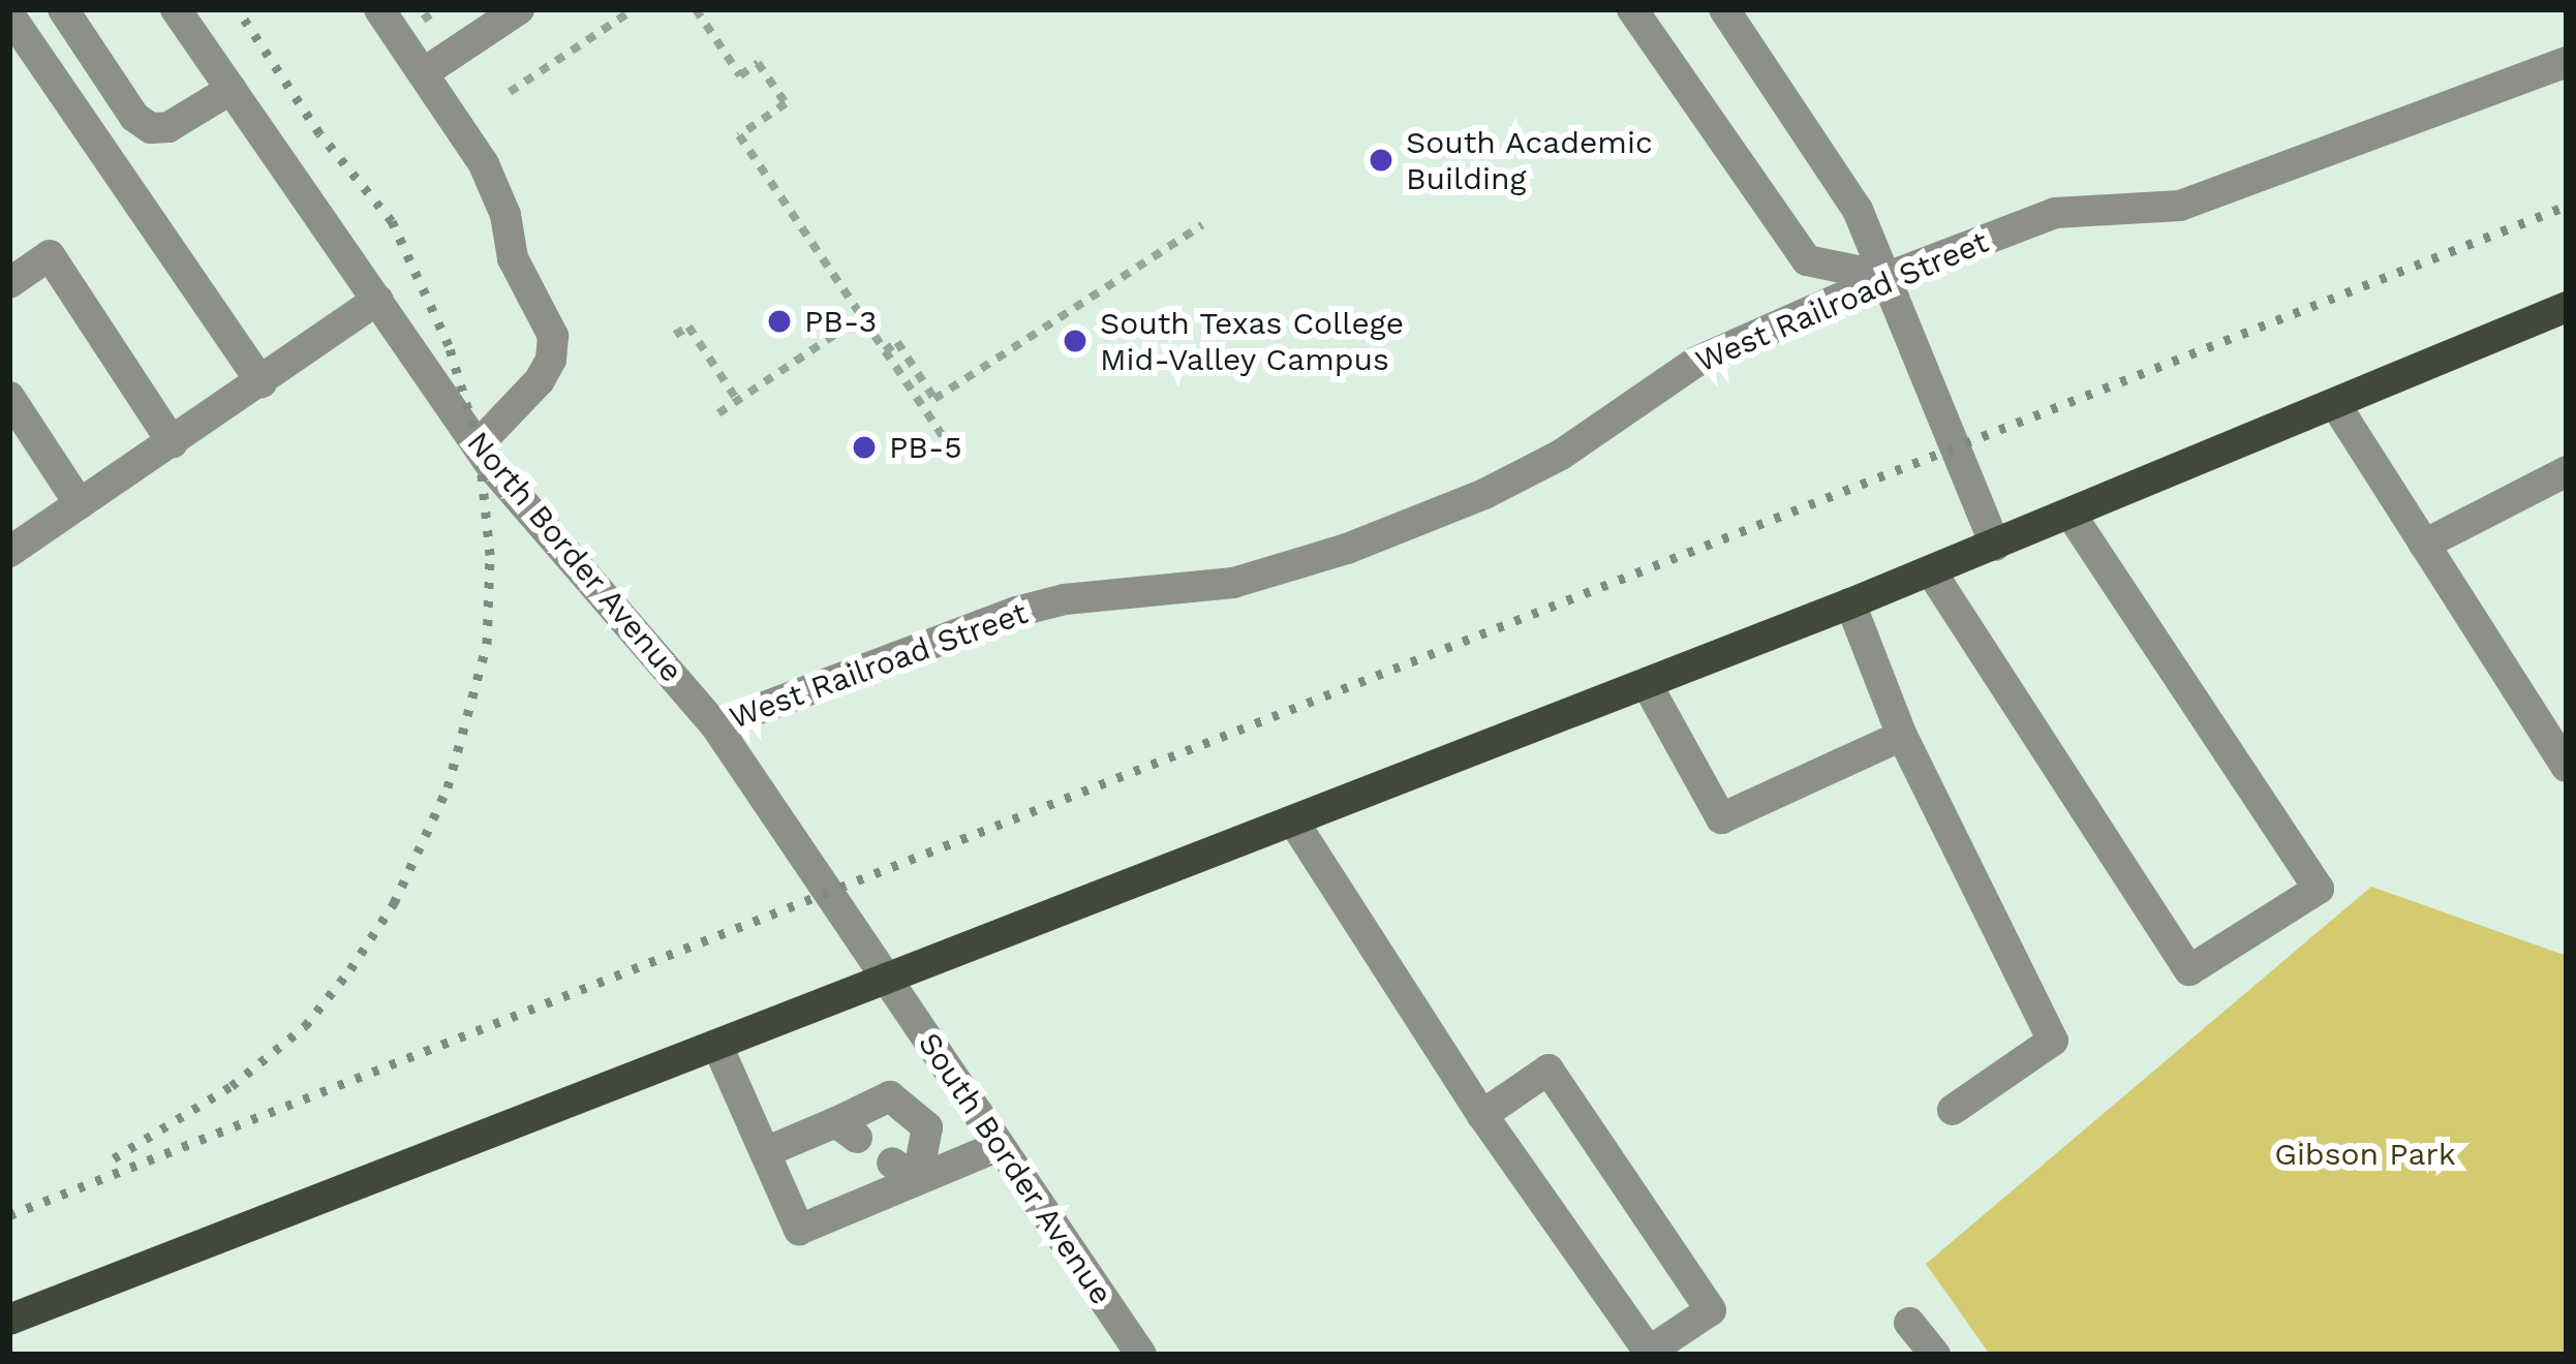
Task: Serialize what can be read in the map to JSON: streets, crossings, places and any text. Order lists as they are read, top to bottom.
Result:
{
  "streets": {
    "street": ["West Railroad Street", "North Border Avenue", "South Border Avenue"]
  },
  "crossings": [
    ["West Railroad Street", "North Border Avenue"],
    ["North Border Avenue", "South Border Avenue"]
  ],
  "parks": ["Gibson Park"],
  "places": [
    "South Academic Building",
    "PB-3",
    "South Texas College Mid-Valley Campus",
    "PB-5"
  ]
}
